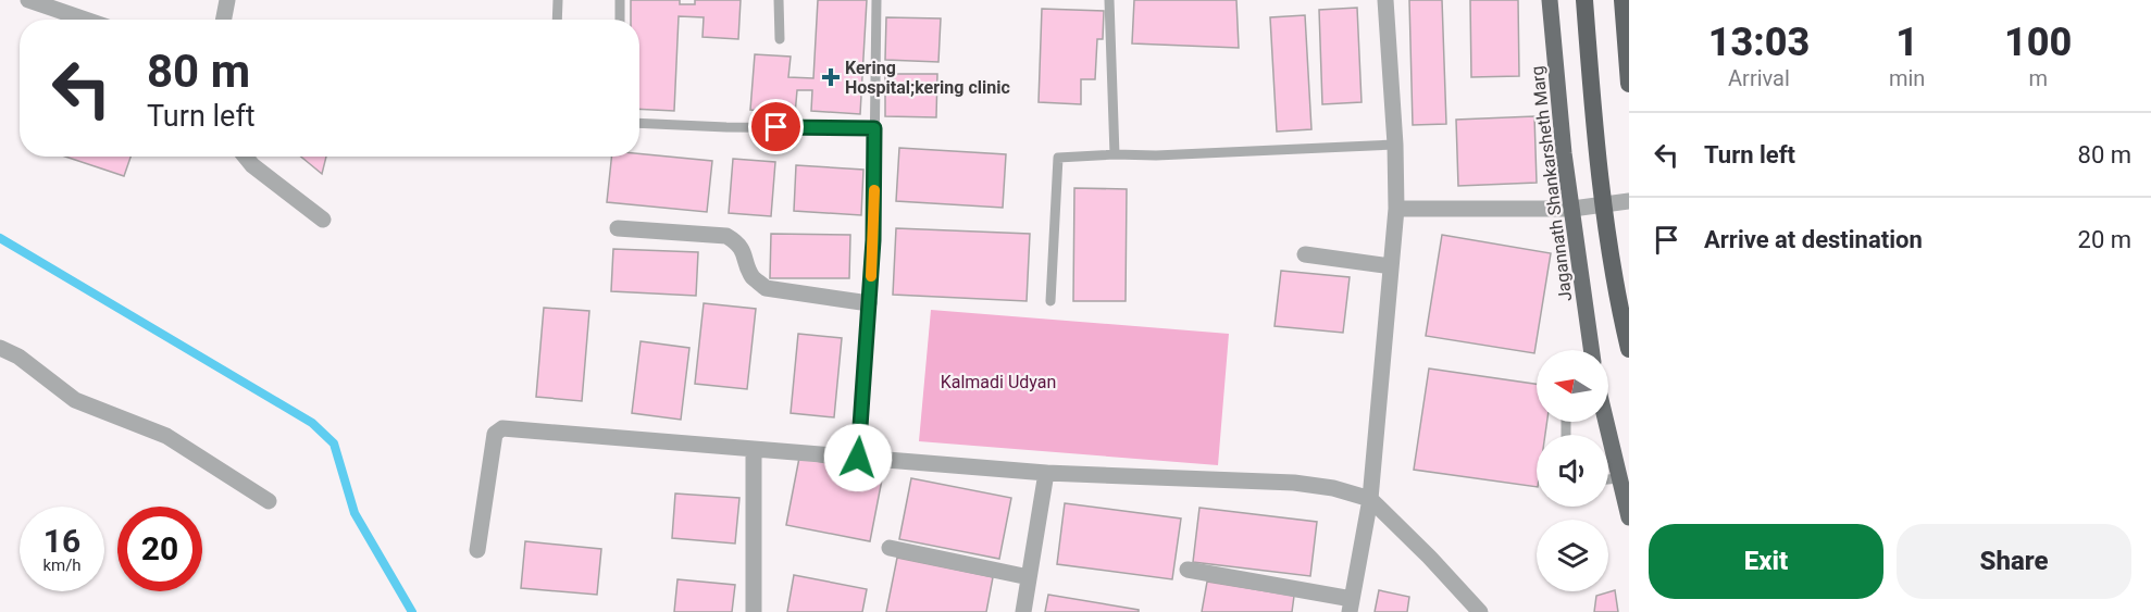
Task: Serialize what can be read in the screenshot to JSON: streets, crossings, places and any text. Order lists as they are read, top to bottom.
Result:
{
  "streets": {
    "main road": ["Jagannath Shankarsheth Marg"]
  },
  "parks": ["Kalmadi Udyan"],
  "places": {
    "health": ["Kering Hospital;kering clinic"]
  },
  "north": "left",
  "page": {
    "eta": [
      "13:03",
      "Arrival",
      "1",
      "min",
      "100",
      "m"
    ],
    "turn": ["80 m", "Turn left"],
    "list": [
      {
        "name": "Turn left",
        "value": "80 m"
      },
      {
        "name": "Arrive at destination",
        "value": "20 m"
      }
    ],
    "speed": "16 km/h",
    "limit": "20",
    "buttons": ["Exit", "Share"]
  }
}
